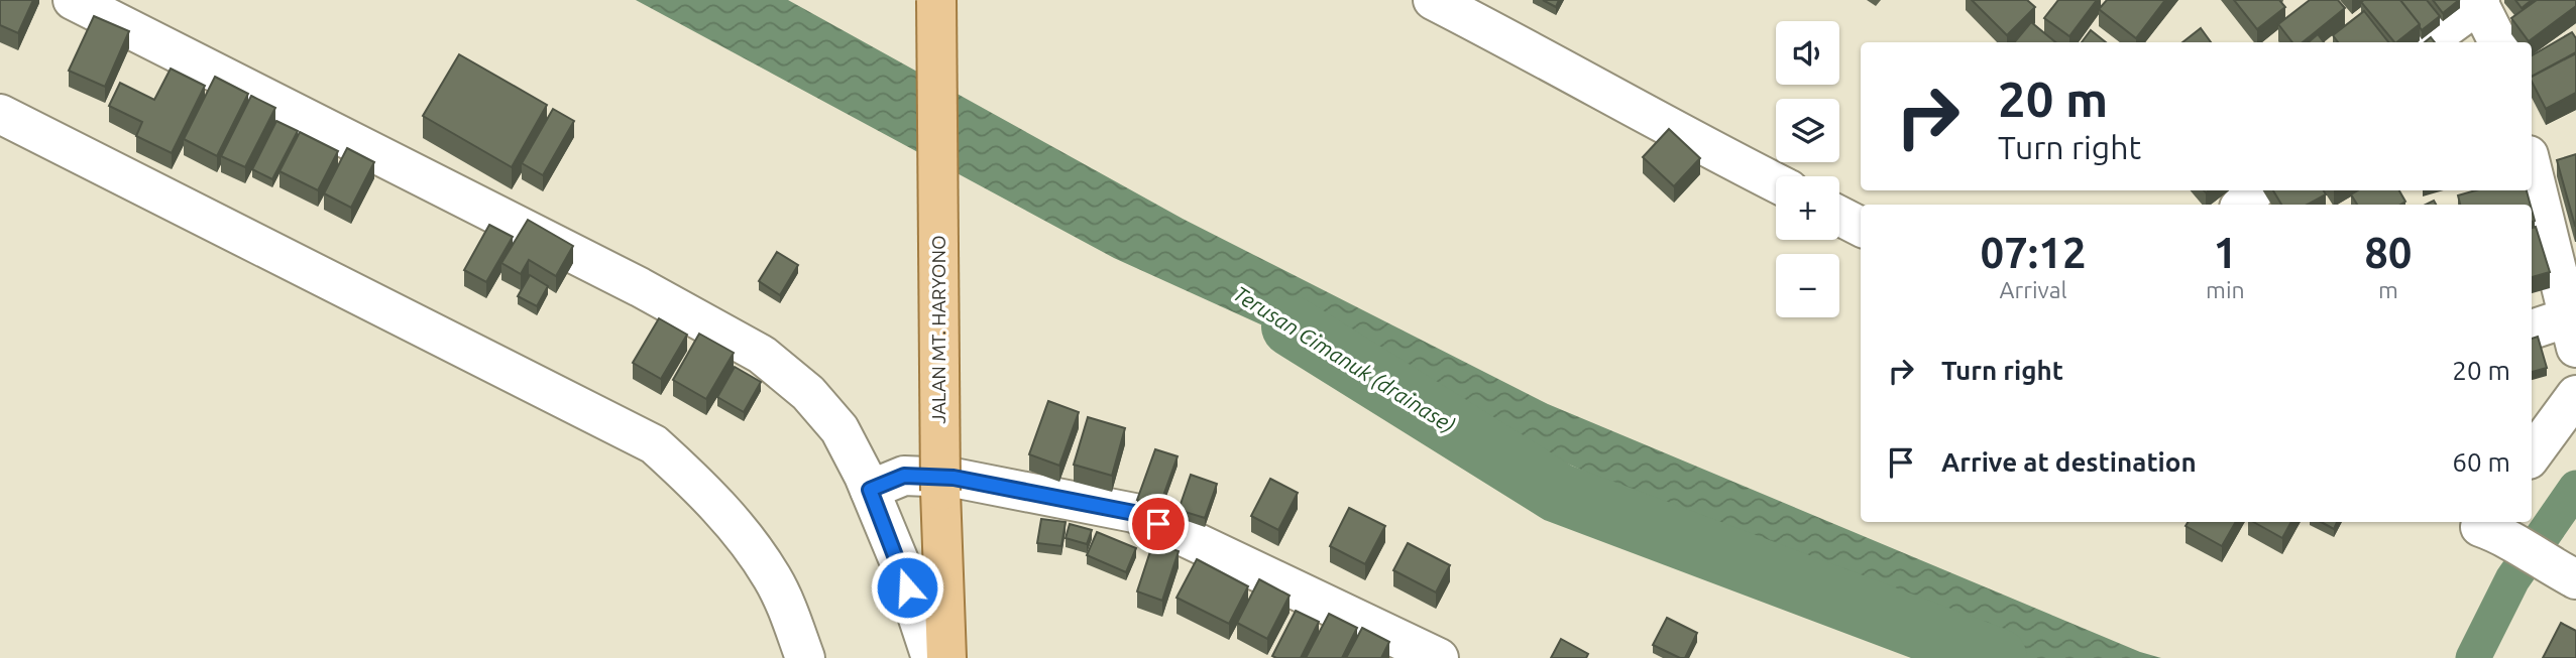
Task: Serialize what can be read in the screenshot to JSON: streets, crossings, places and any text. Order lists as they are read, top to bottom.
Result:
{
  "streets": {
    "main road": ["JALAN MT. HARYONO"]
  },
  "water": ["Terusan Cimanuk (drainase)"],
  "page": {
    "map_buttons": ["+", "−"],
    "turn": ["20 m", "Turn right"],
    "eta": [
      "07:12",
      "Arrival",
      "1",
      "min",
      "80",
      "m"
    ],
    "list": [
      {
        "name": "Turn right",
        "value": "20 m"
      },
      {
        "name": "Arrive at destination",
        "value": "60 m"
      }
    ]
  }
}
